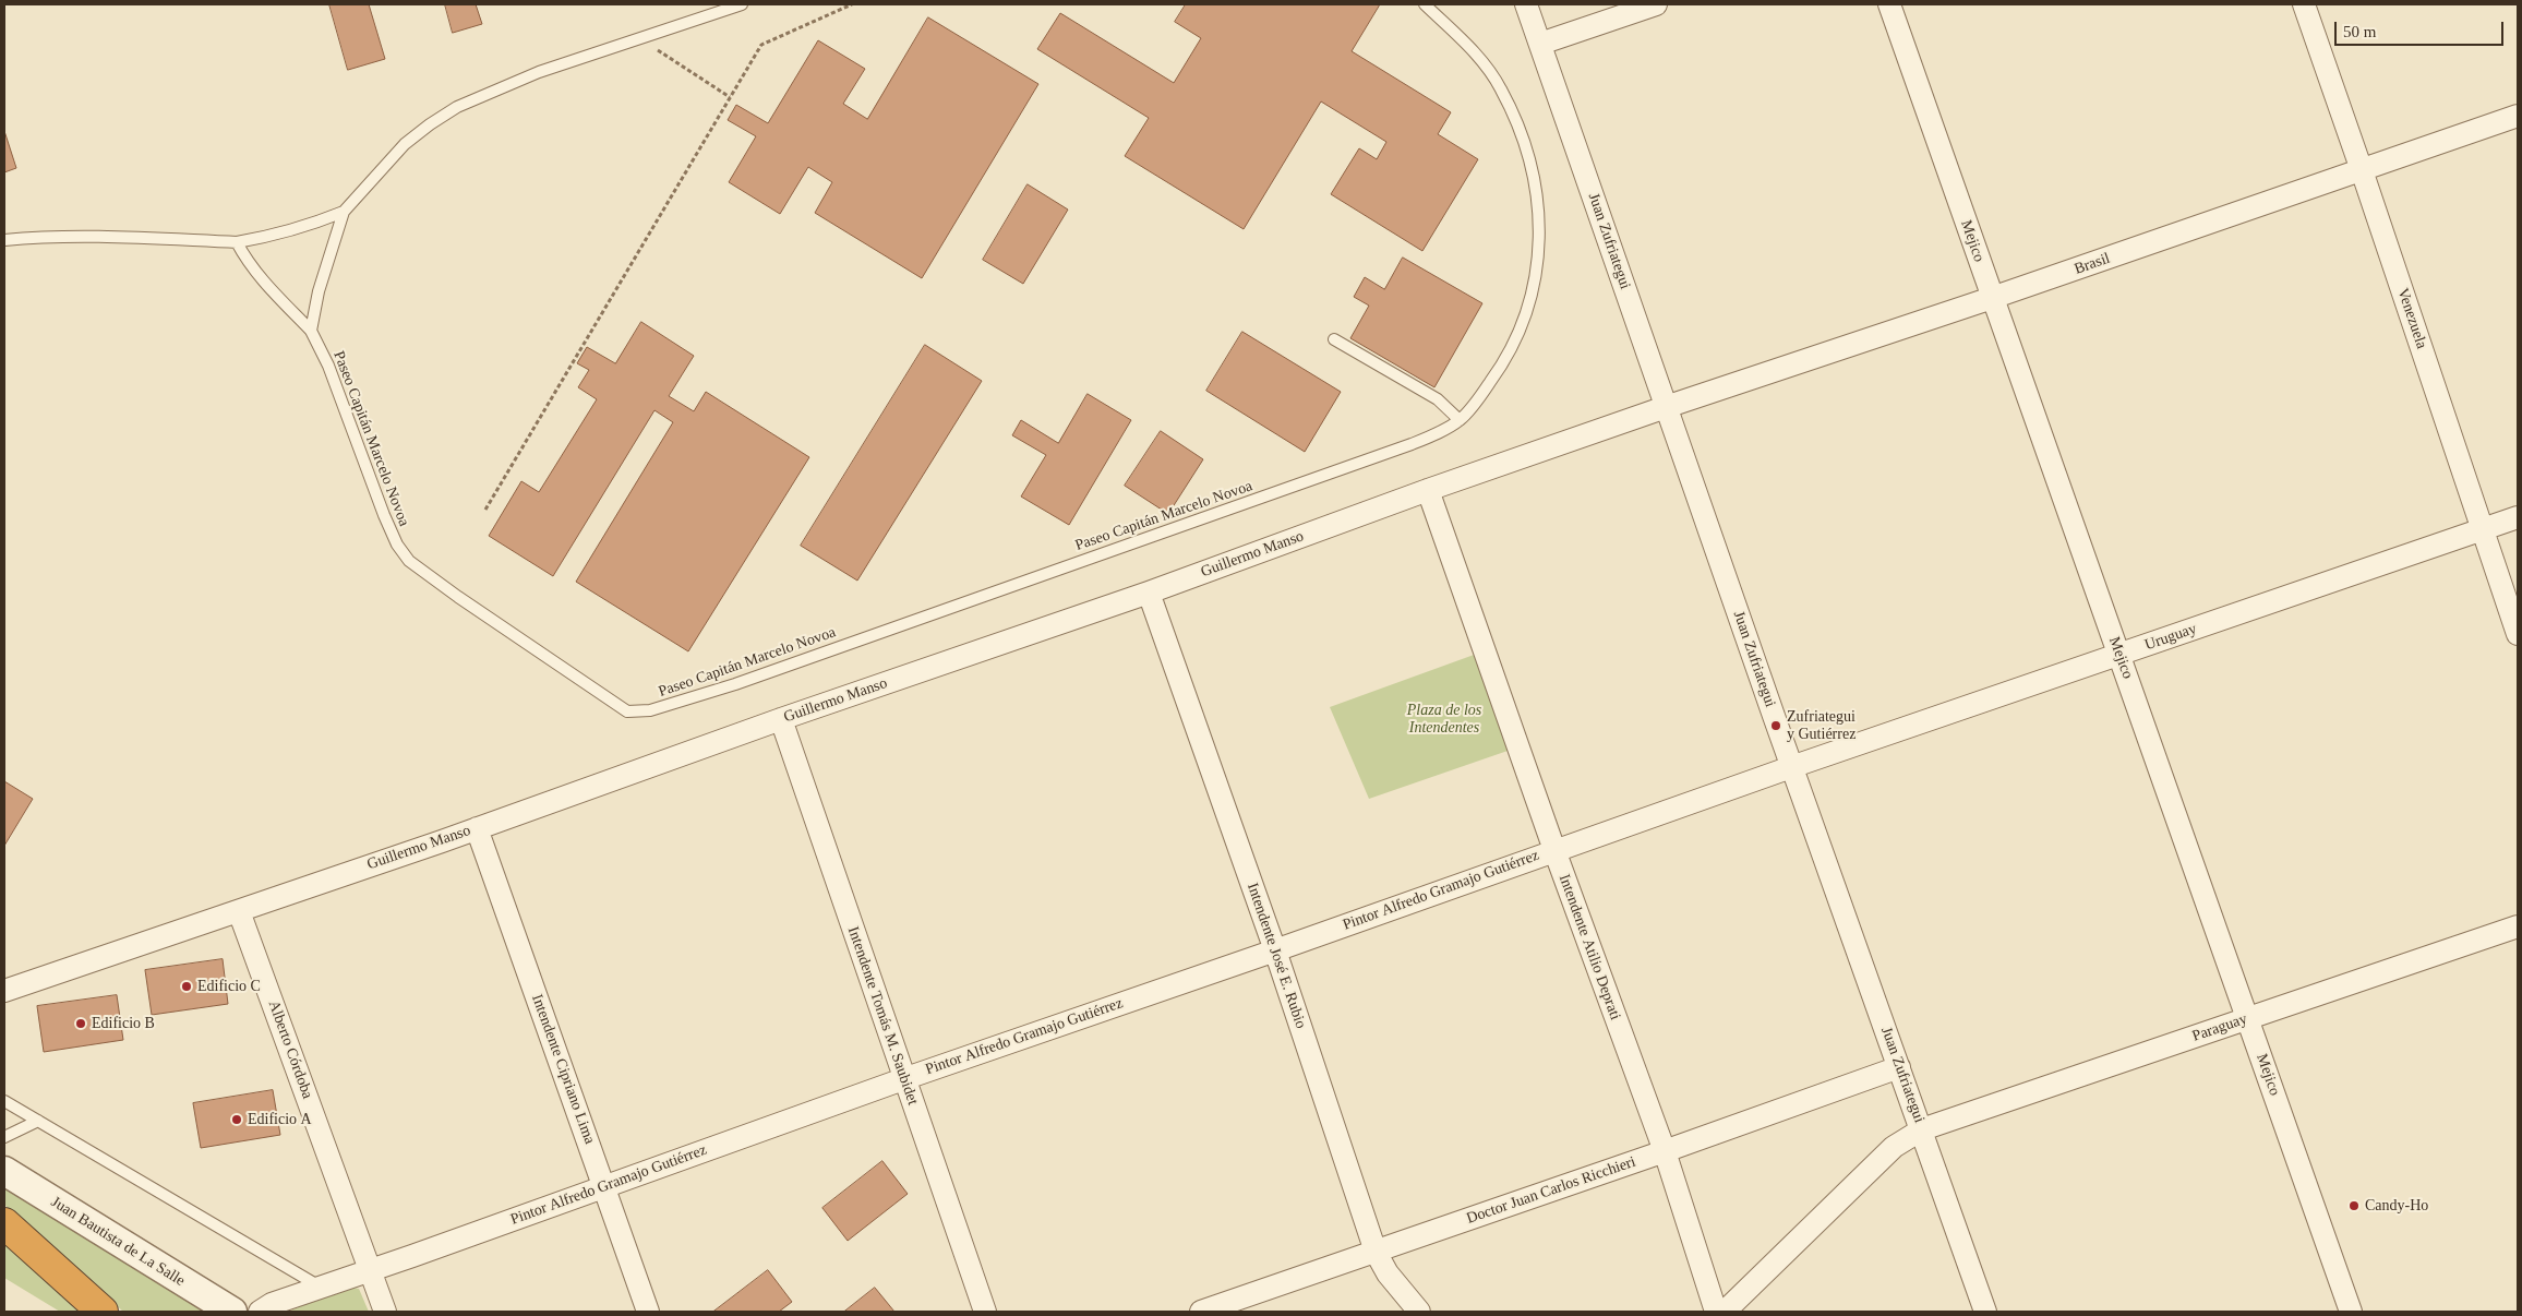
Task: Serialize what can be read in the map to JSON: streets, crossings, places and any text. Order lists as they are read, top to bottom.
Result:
{
  "streets": {
    "street": [
      "Juan Zufriategui",
      "Mejico",
      "Brasil",
      "Venezuela",
      "Guillermo Manso",
      "Uruguay",
      "Pintor Alfredo Gramajo Gutiérrez",
      "Intendente Atilio Deprati",
      "Intendente José E. Rubio",
      "Intendente Tomás M. Saubidet",
      "Paraguay",
      "Alberto Córdoba",
      "Intendente Cipriano Lima",
      "Doctor Juan Carlos Ricchieri",
      "Juan Bautista de La Salle"
    ],
    "lane": ["Paseo Capitán Marcelo Novoa"]
  },
  "crossings": [
    ["Juan Zufriategui", "Brasil"],
    ["Juan Zufriategui", "Guillermo Manso"],
    ["Juan Zufriategui", "Uruguay"],
    ["Juan Zufriategui", "Pintor Alfredo Gramajo Gutiérrez"],
    ["Juan Zufriategui", "Paraguay"],
    ["Juan Zufriategui", "Doctor Juan Carlos Ricchieri"],
    ["Mejico", "Brasil"],
    ["Mejico", "Uruguay"],
    ["Mejico", "Paraguay"],
    ["Brasil", "Venezuela"],
    ["Brasil", "Guillermo Manso"],
    ["Venezuela", "Uruguay"],
    ["Guillermo Manso", "Intendente Atilio Deprati"],
    ["Guillermo Manso", "Intendente José E. Rubio"],
    ["Guillermo Manso", "Intendente Tomás M. Saubidet"],
    ["Guillermo Manso", "Alberto Córdoba"],
    ["Guillermo Manso", "Intendente Cipriano Lima"],
    ["Uruguay", "Pintor Alfredo Gramajo Gutiérrez"],
    ["Pintor Alfredo Gramajo Gutiérrez", "Intendente Atilio Deprati"],
    ["Pintor Alfredo Gramajo Gutiérrez", "Intendente José E. Rubio"],
    ["Pintor Alfredo Gramajo Gutiérrez", "Intendente Tomás M. Saubidet"],
    ["Pintor Alfredo Gramajo Gutiérrez", "Alberto Córdoba"],
    ["Pintor Alfredo Gramajo Gutiérrez", "Intendente Cipriano Lima"],
    ["Intendente Atilio Deprati", "Doctor Juan Carlos Ricchieri"],
    ["Intendente José E. Rubio", "Doctor Juan Carlos Ricchieri"]
  ],
  "parks": ["Plaza de los Intendentes"],
  "places": [
    "Zufriategui y Gutiérrez",
    "Edificio C",
    "Edificio B",
    "Edificio A",
    "Candy-Ho"
  ],
  "scale_bar": "50 m"
}
